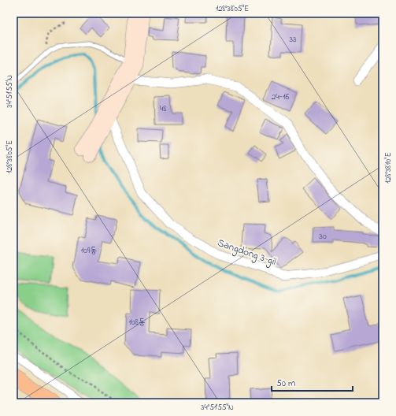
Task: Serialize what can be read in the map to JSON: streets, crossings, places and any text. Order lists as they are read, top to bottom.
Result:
{
  "streets": {
    "street": ["Sangdong 3-gil"]
  },
  "house_numbers": [
    "33",
    "24-16",
    "48",
    "30",
    "109동",
    "108동"
  ],
  "scale_bar": "50 m",
  "coordinates": ["128°38'05\"E", "34°51'55\"N", "128°38'10\"E"]
}
